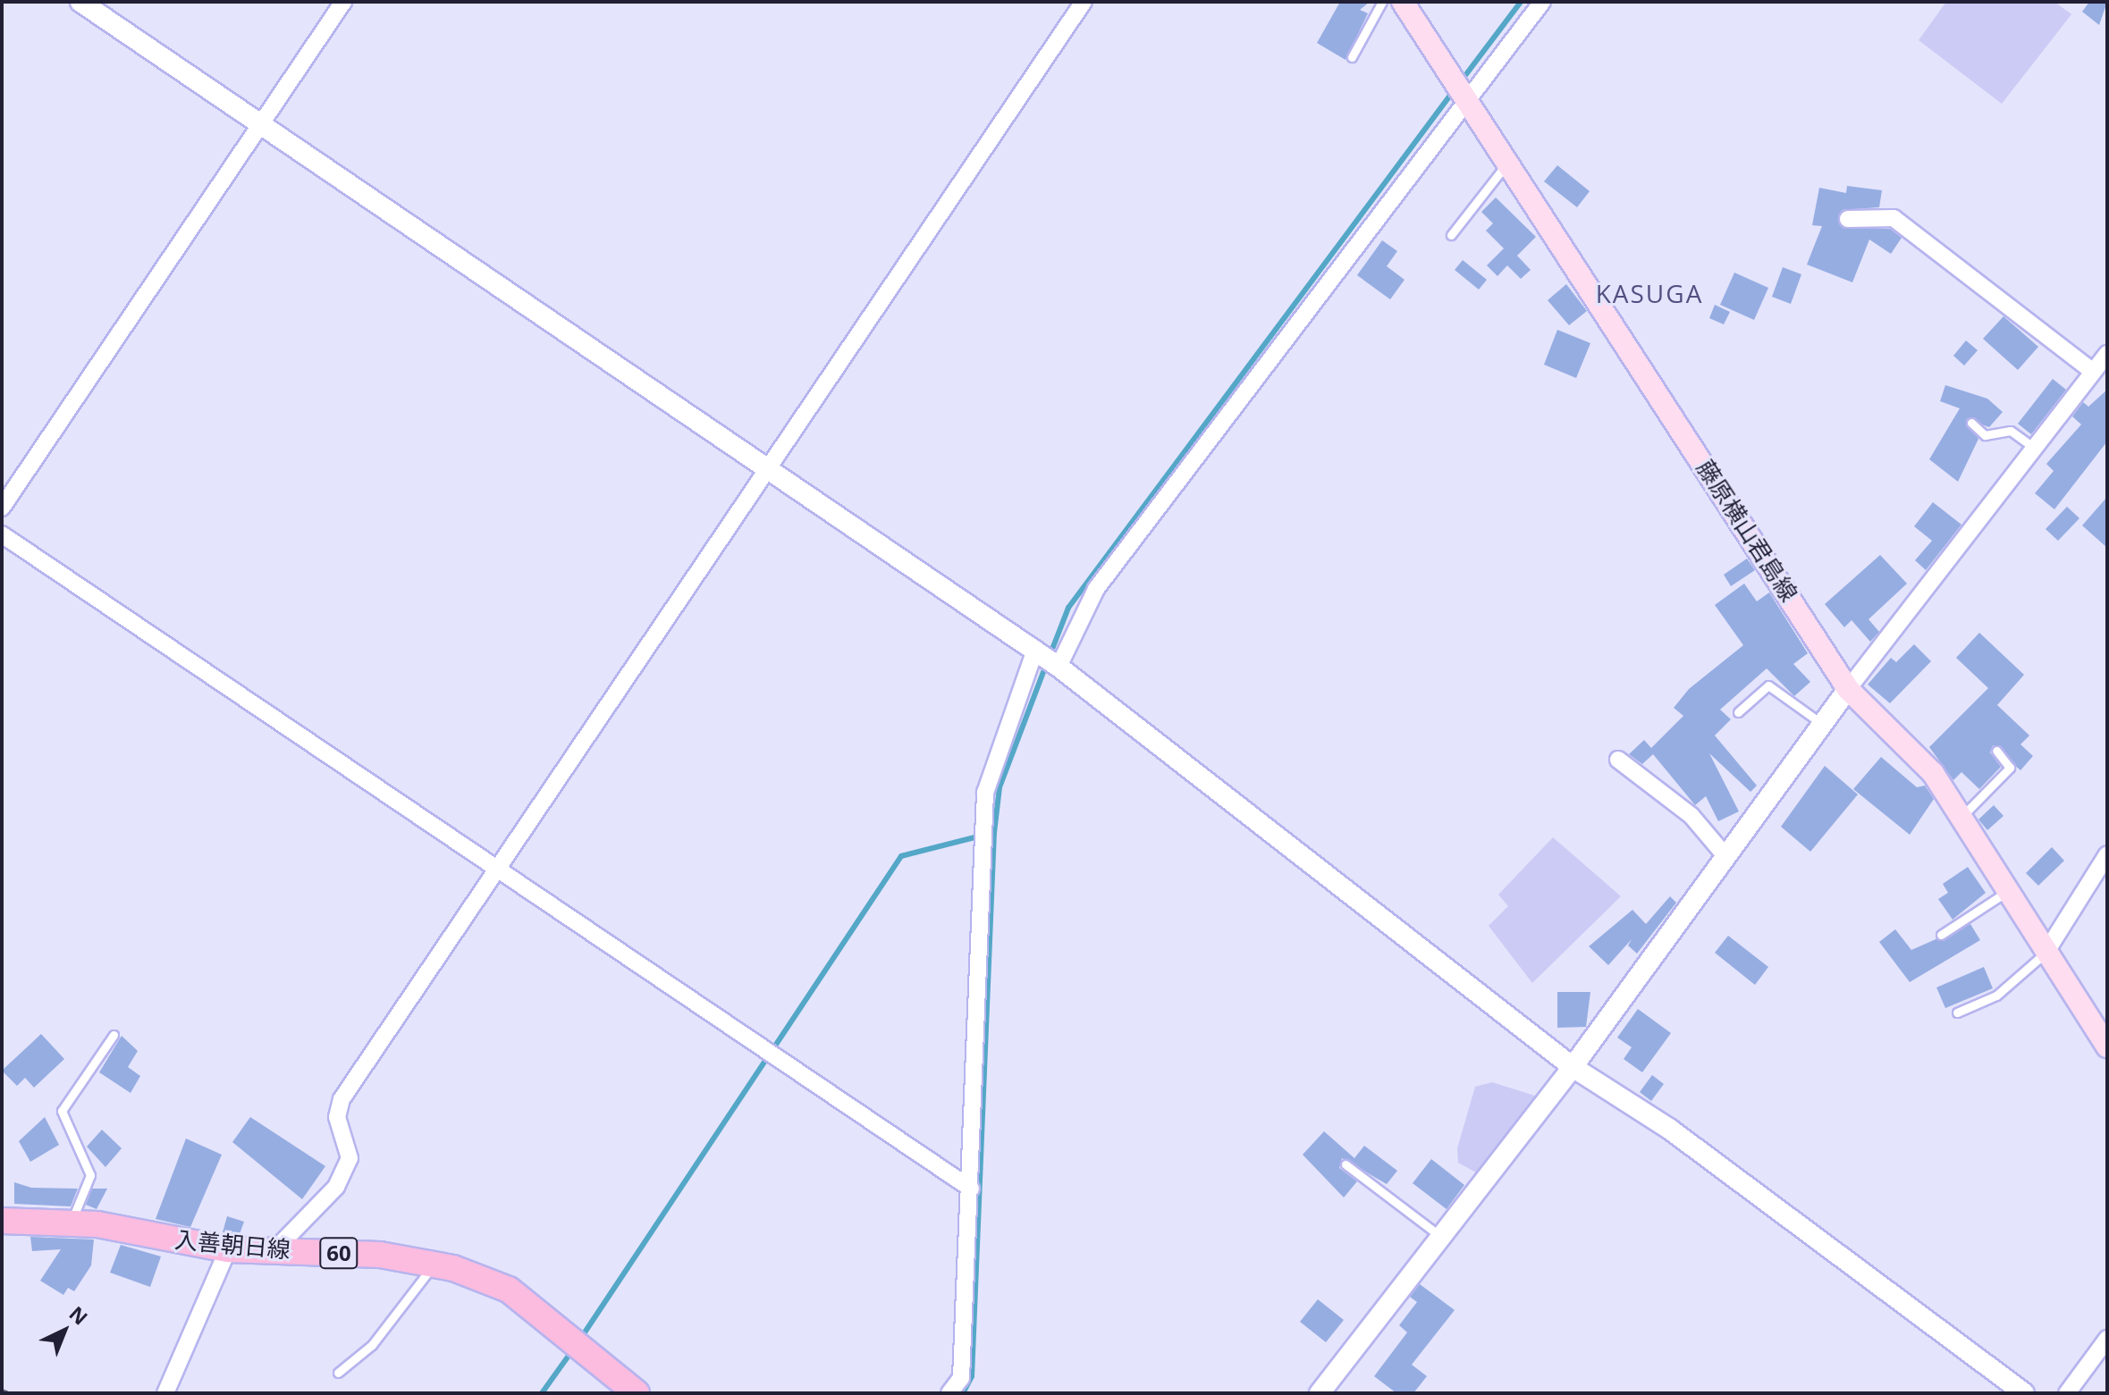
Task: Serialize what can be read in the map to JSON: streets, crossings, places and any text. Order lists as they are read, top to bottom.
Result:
{
  "streets": {
    "main road": ["藤原横山君島線", "入善朝日線", "60"]
  },
  "districts": ["KASUGA"],
  "north": "top right"
}
